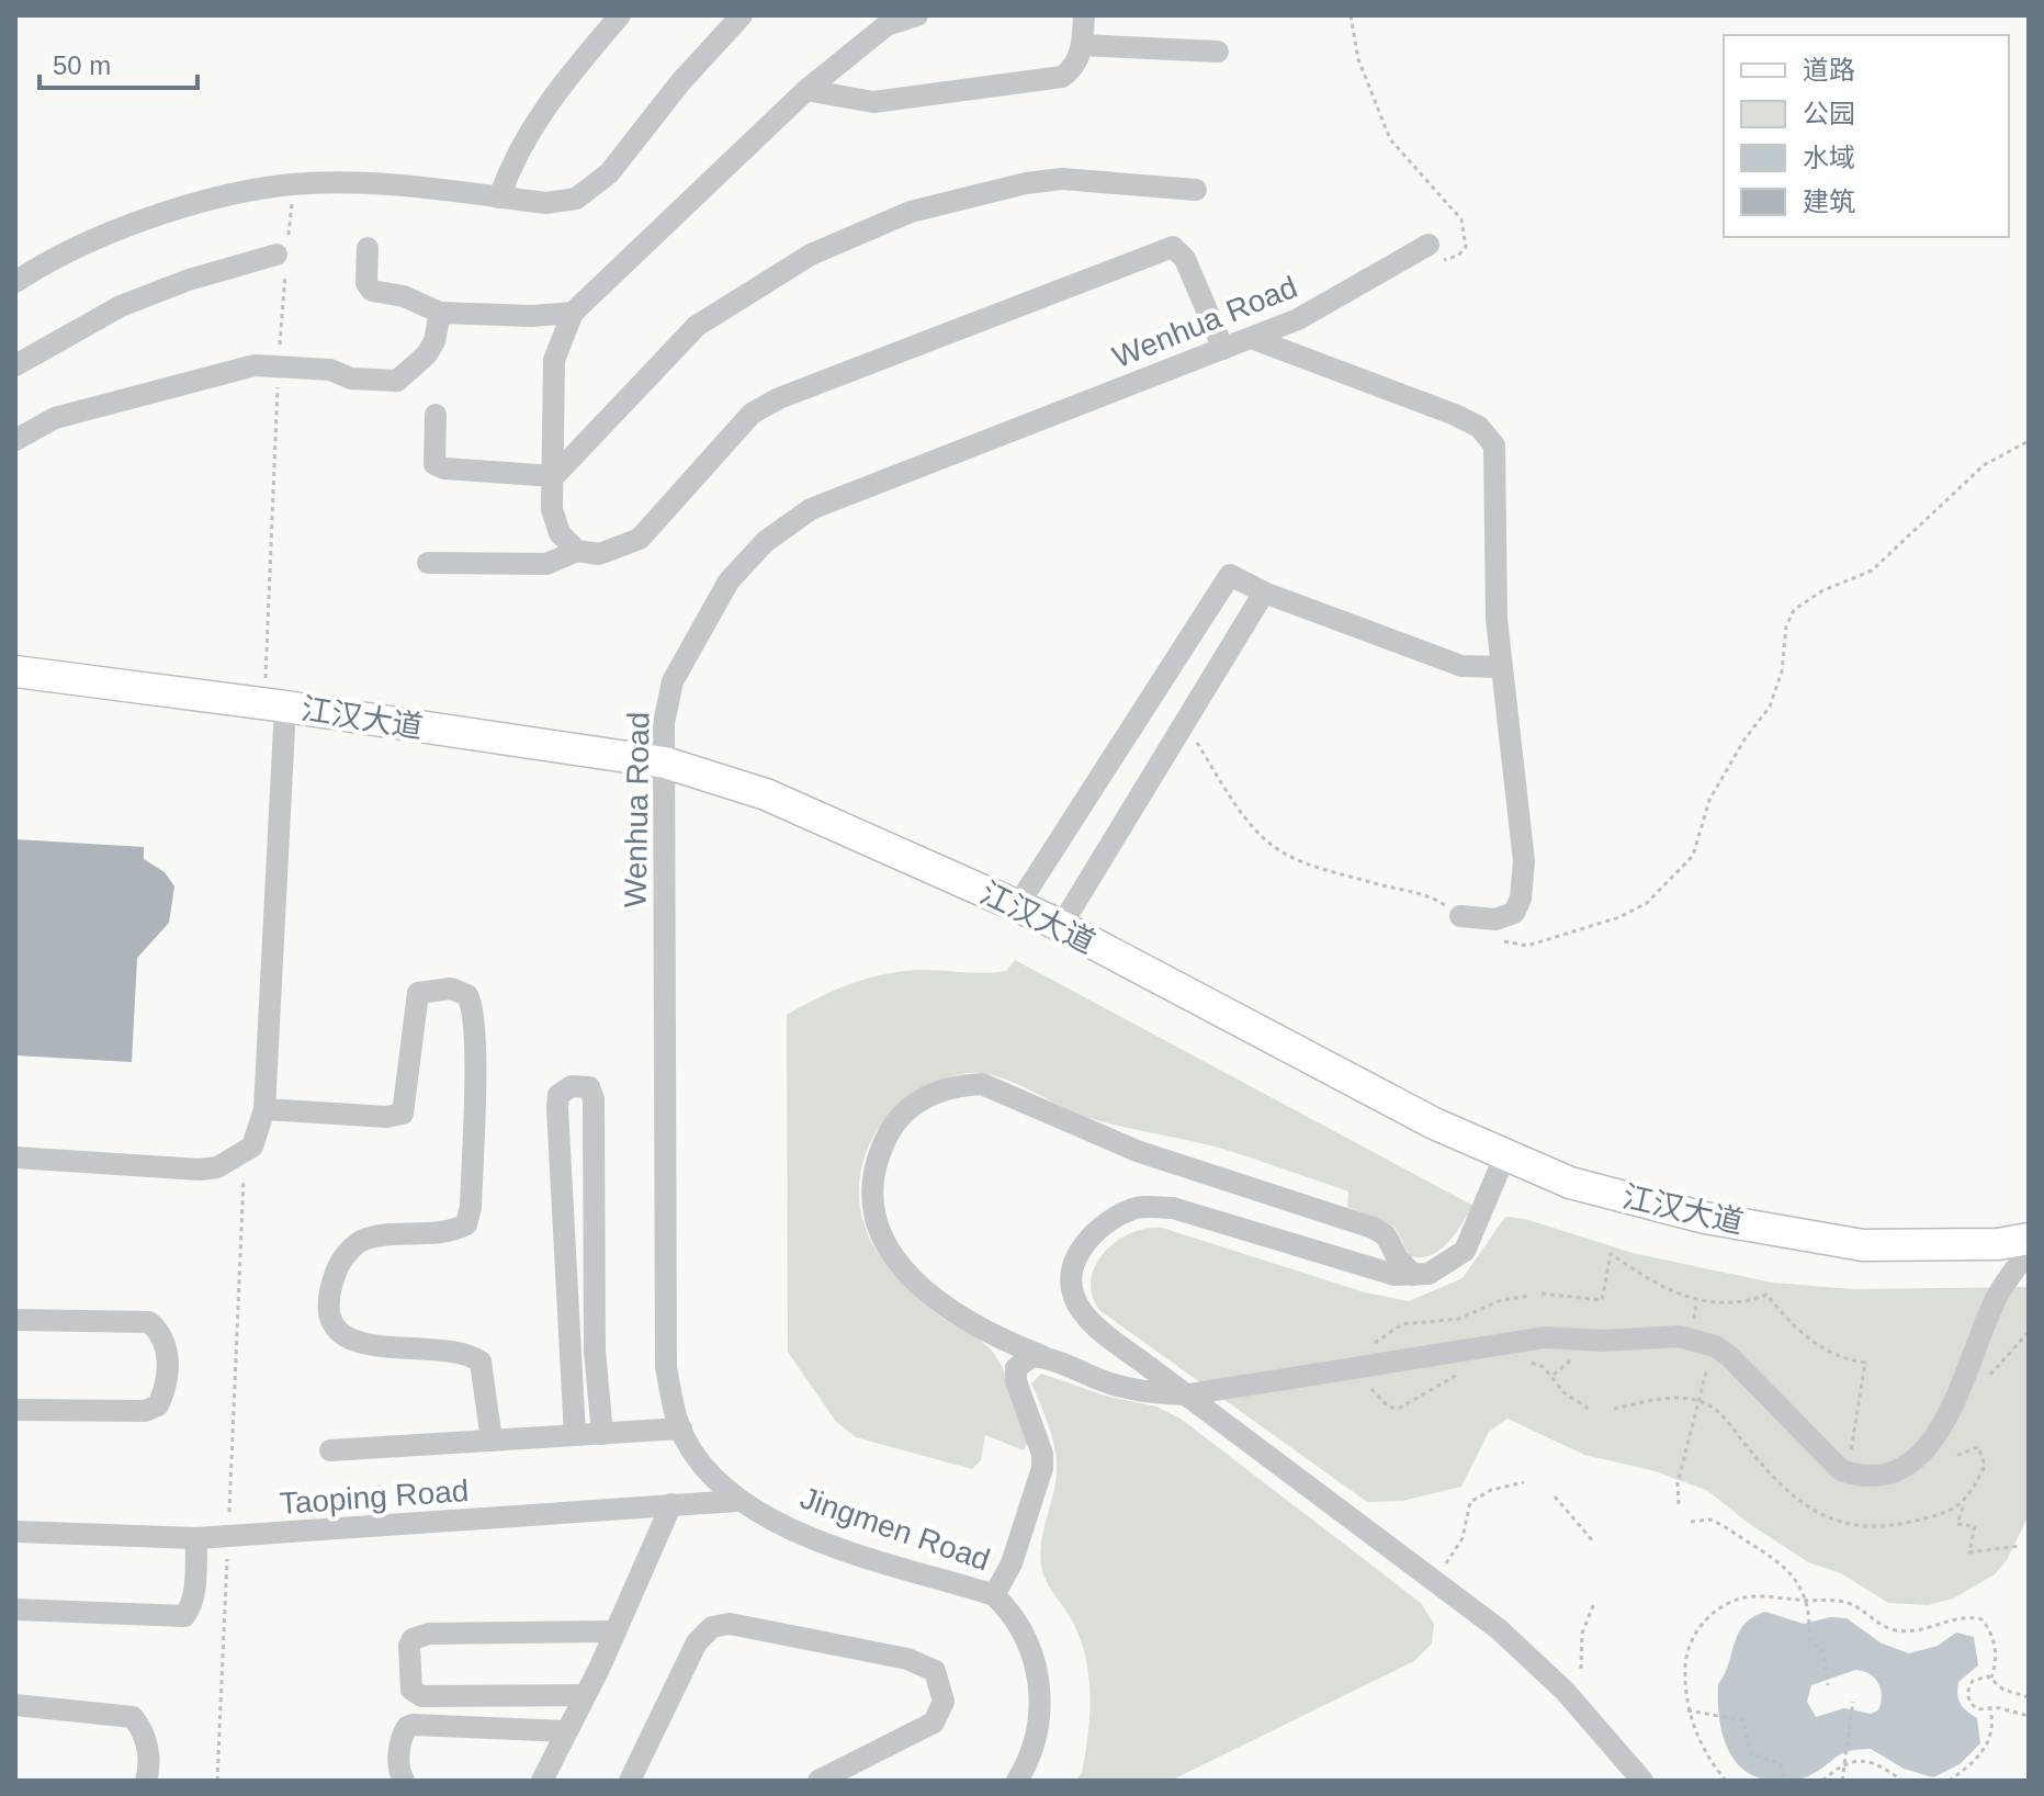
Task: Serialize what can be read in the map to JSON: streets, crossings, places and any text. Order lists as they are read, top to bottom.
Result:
{
  "streets": {
    "main road": ["江汉大道"],
    "street": ["Wenhua Road", "Taoping Road", "Jingmen Road"]
  },
  "crossings": [
    ["Wenhua Road", "江汉大道"],
    ["Wenhua Road", "Taoping Road"],
    ["Wenhua Road", "Jingmen Road"],
    ["Taoping Road", "Jingmen Road"]
  ],
  "legend": [
    "道路",
    "公园",
    "水域",
    "建筑"
  ],
  "scale_bar": "50 m"
}
